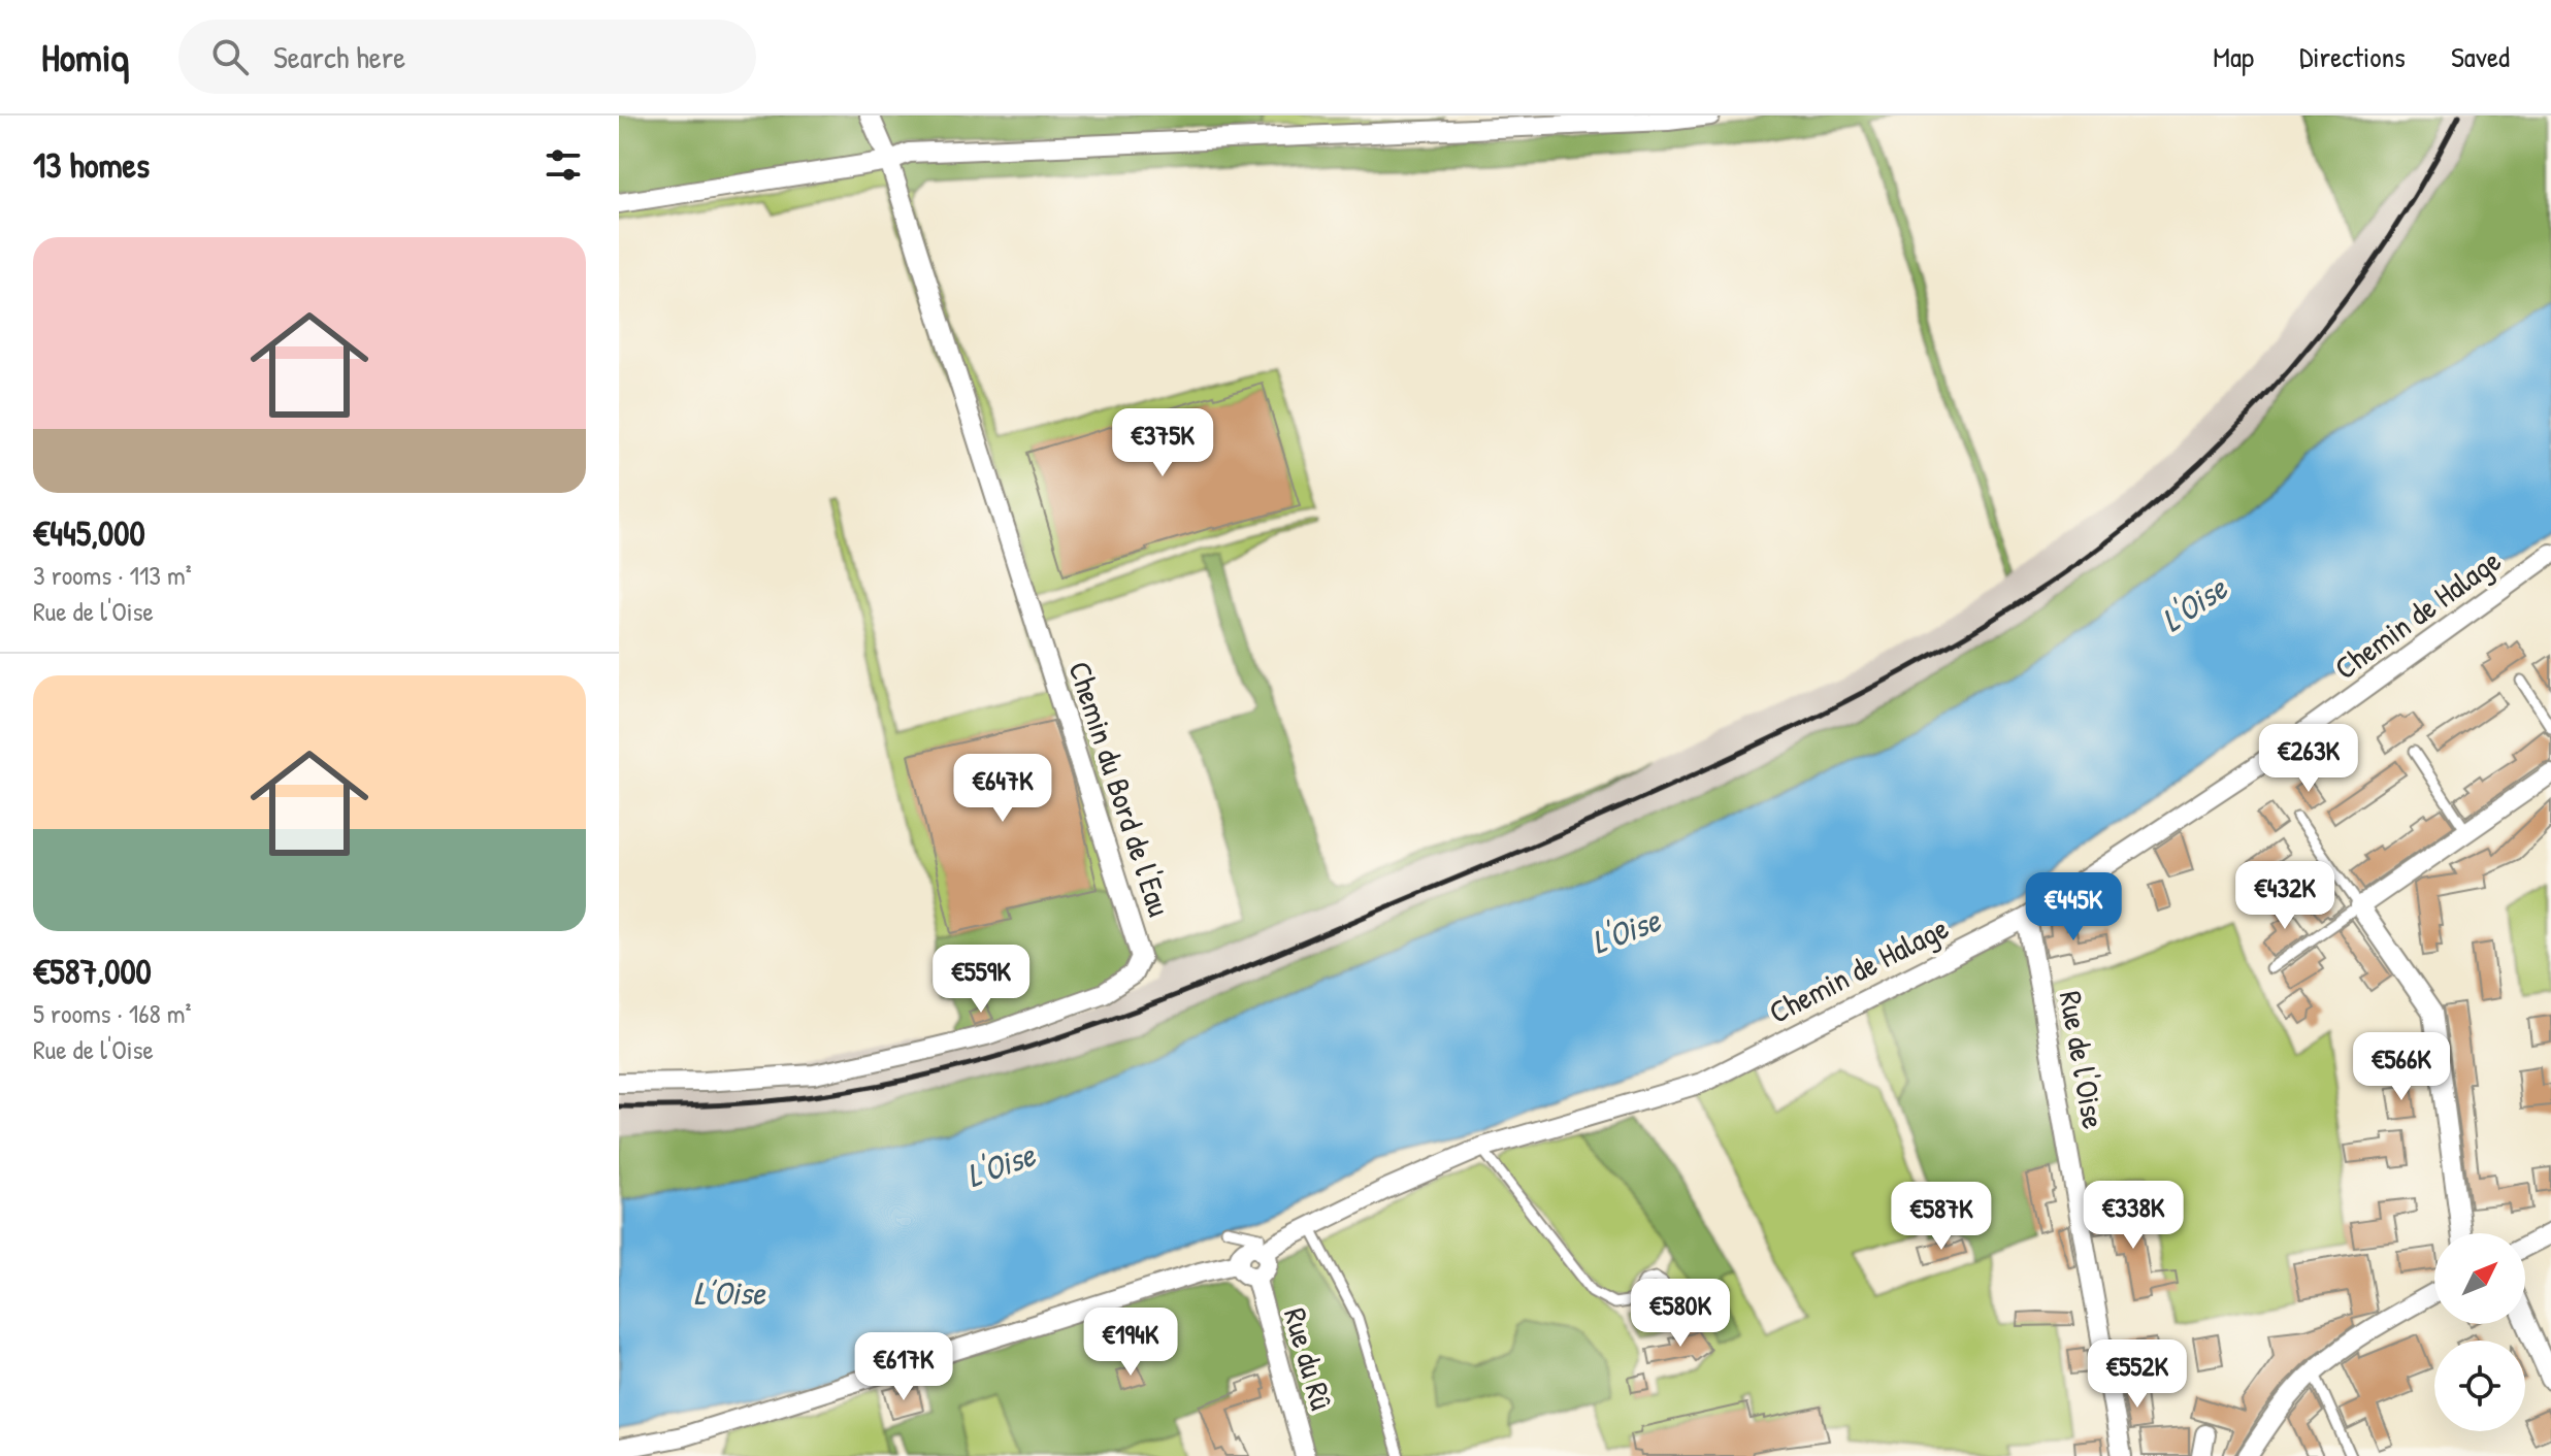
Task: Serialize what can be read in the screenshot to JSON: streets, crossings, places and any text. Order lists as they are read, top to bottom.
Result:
{
  "streets": {
    "street": [
      "Chemin de Halage",
      "Chemin du Bord de l'Eau",
      "Rue de l'Oise",
      "Rue du Rû"
    ]
  },
  "crossings": [
    ["Chemin de Halage", "Rue de l'Oise"],
    ["Chemin de Halage", "Rue du Rû"]
  ],
  "water": ["L'Oise", "L’Oise"],
  "north": "top right",
  "page": {
    "header": "Homiq",
    "search": "Search here",
    "nav": ["Map", "Directions", "Saved"],
    "heading": "13 homes",
    "list": [
      {
        "name": "€445,000",
        "note": "3 rooms · 113 m² · Rue de l'Oise"
      },
      {
        "name": "€587,000",
        "note": "5 rooms · 168 m² · Rue de l'Oise"
      }
    ],
    "price": [
      "€375K",
      "€263K",
      "€647K",
      "€432K",
      "€445K",
      "€559K",
      "€566K",
      "€338K",
      "€587K",
      "€580K",
      "€194K",
      "€617K",
      "€552K"
    ]
  }
}
